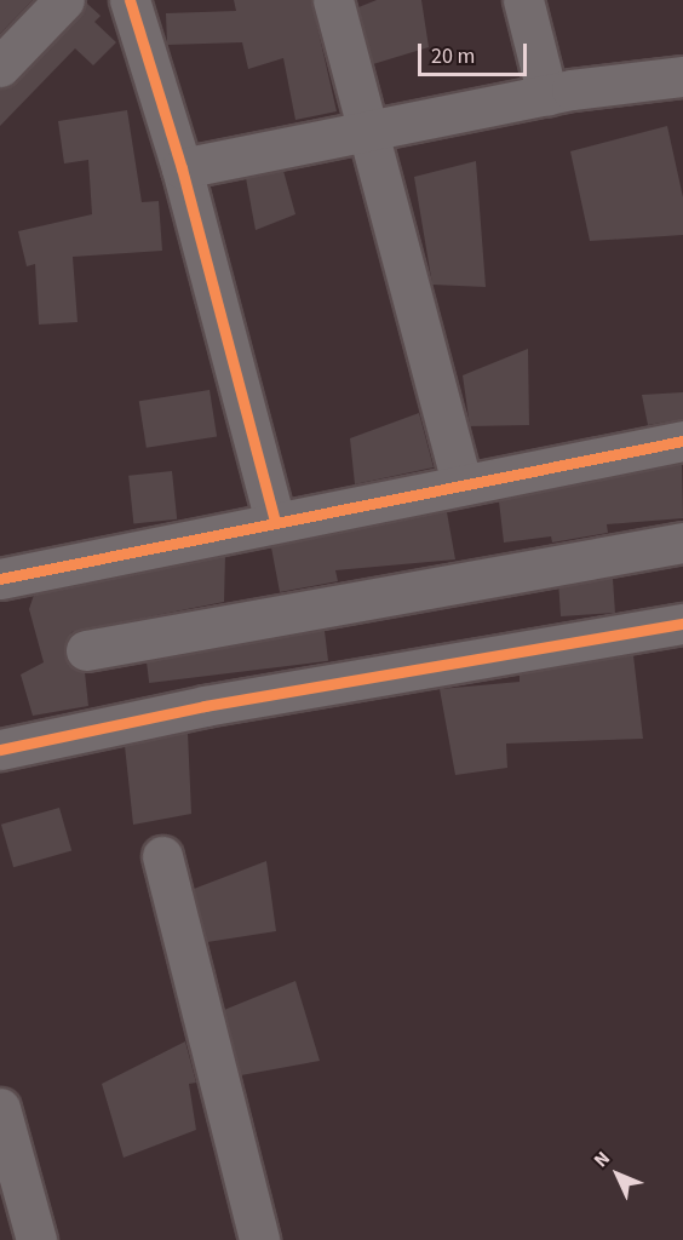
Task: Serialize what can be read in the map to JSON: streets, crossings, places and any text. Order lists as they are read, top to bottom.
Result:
{
  "scale_bar": "20 m",
  "north": "top left"
}
